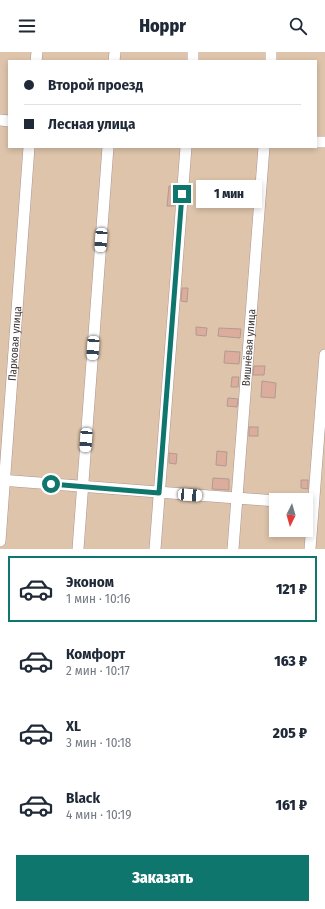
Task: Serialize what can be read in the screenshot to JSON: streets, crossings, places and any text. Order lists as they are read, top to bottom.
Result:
{
  "streets": {
    "street": ["Парковая улица", "Вишнёвая улица"]
  },
  "north": "bottom",
  "page": {
    "header": "Hoppr",
    "banner": ["Второй проезд", "Лесная улица"],
    "bubble": "1 мин",
    "list": [
      {
        "name": "Эконом",
        "note": "1 мин · 10:16",
        "value": "121 ₽"
      },
      {
        "name": "Комфорт",
        "note": "2 мин · 10:17",
        "value": "163 ₽"
      },
      {
        "name": "XL",
        "note": "3 мин · 10:18",
        "value": "205 ₽"
      },
      {
        "name": "Black",
        "note": "4 мин · 10:19",
        "value": "161 ₽"
      }
    ],
    "buttons": "Заказать"
  }
}
